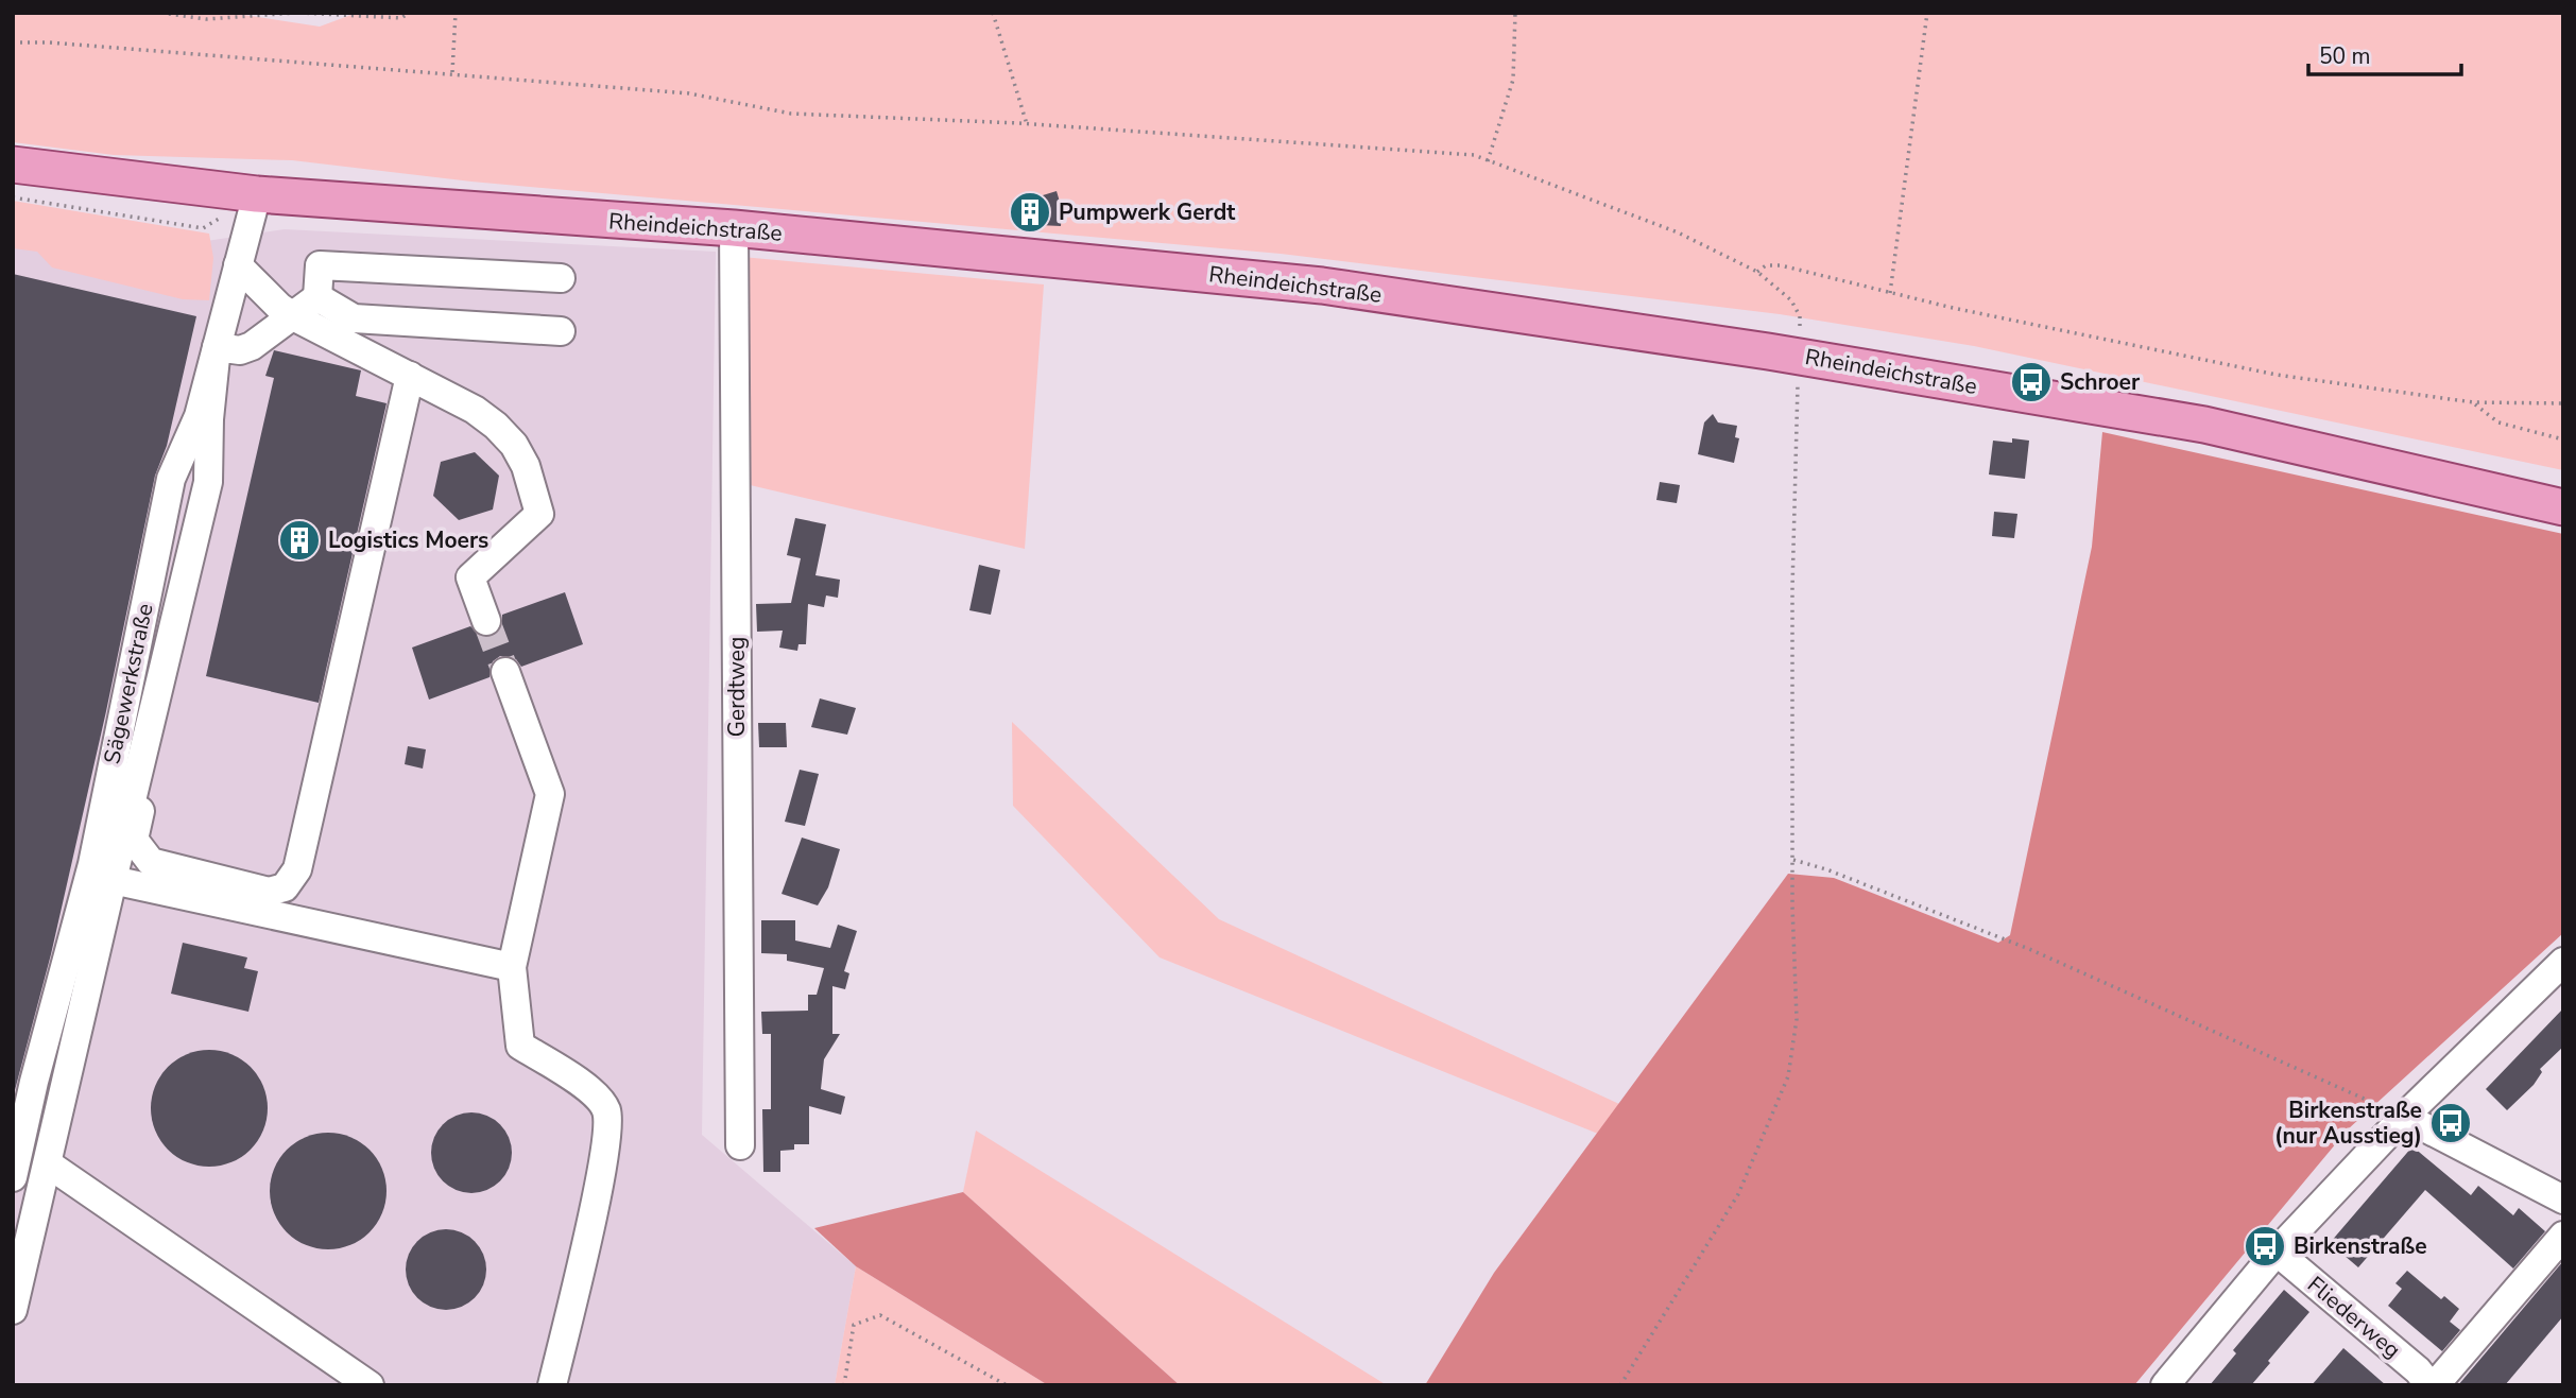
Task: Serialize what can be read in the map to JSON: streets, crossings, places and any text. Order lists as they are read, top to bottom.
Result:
{
  "streets": {
    "main road": ["Rheindeichstraße"],
    "street": ["Sägewerkstraße", "Gerdtweg", "Fliederweg"]
  },
  "crossings": [
    ["Rheindeichstraße", "Sägewerkstraße"],
    ["Rheindeichstraße", "Gerdtweg"]
  ],
  "places": {
    "building": ["Pumpwerk Gerdt", "Logistics Moers"],
    "bus stop": ["Schroer", "Birkenstraße (nur Ausstieg)", "Birkenstraße"]
  },
  "scale_bar": "50 m"
}
